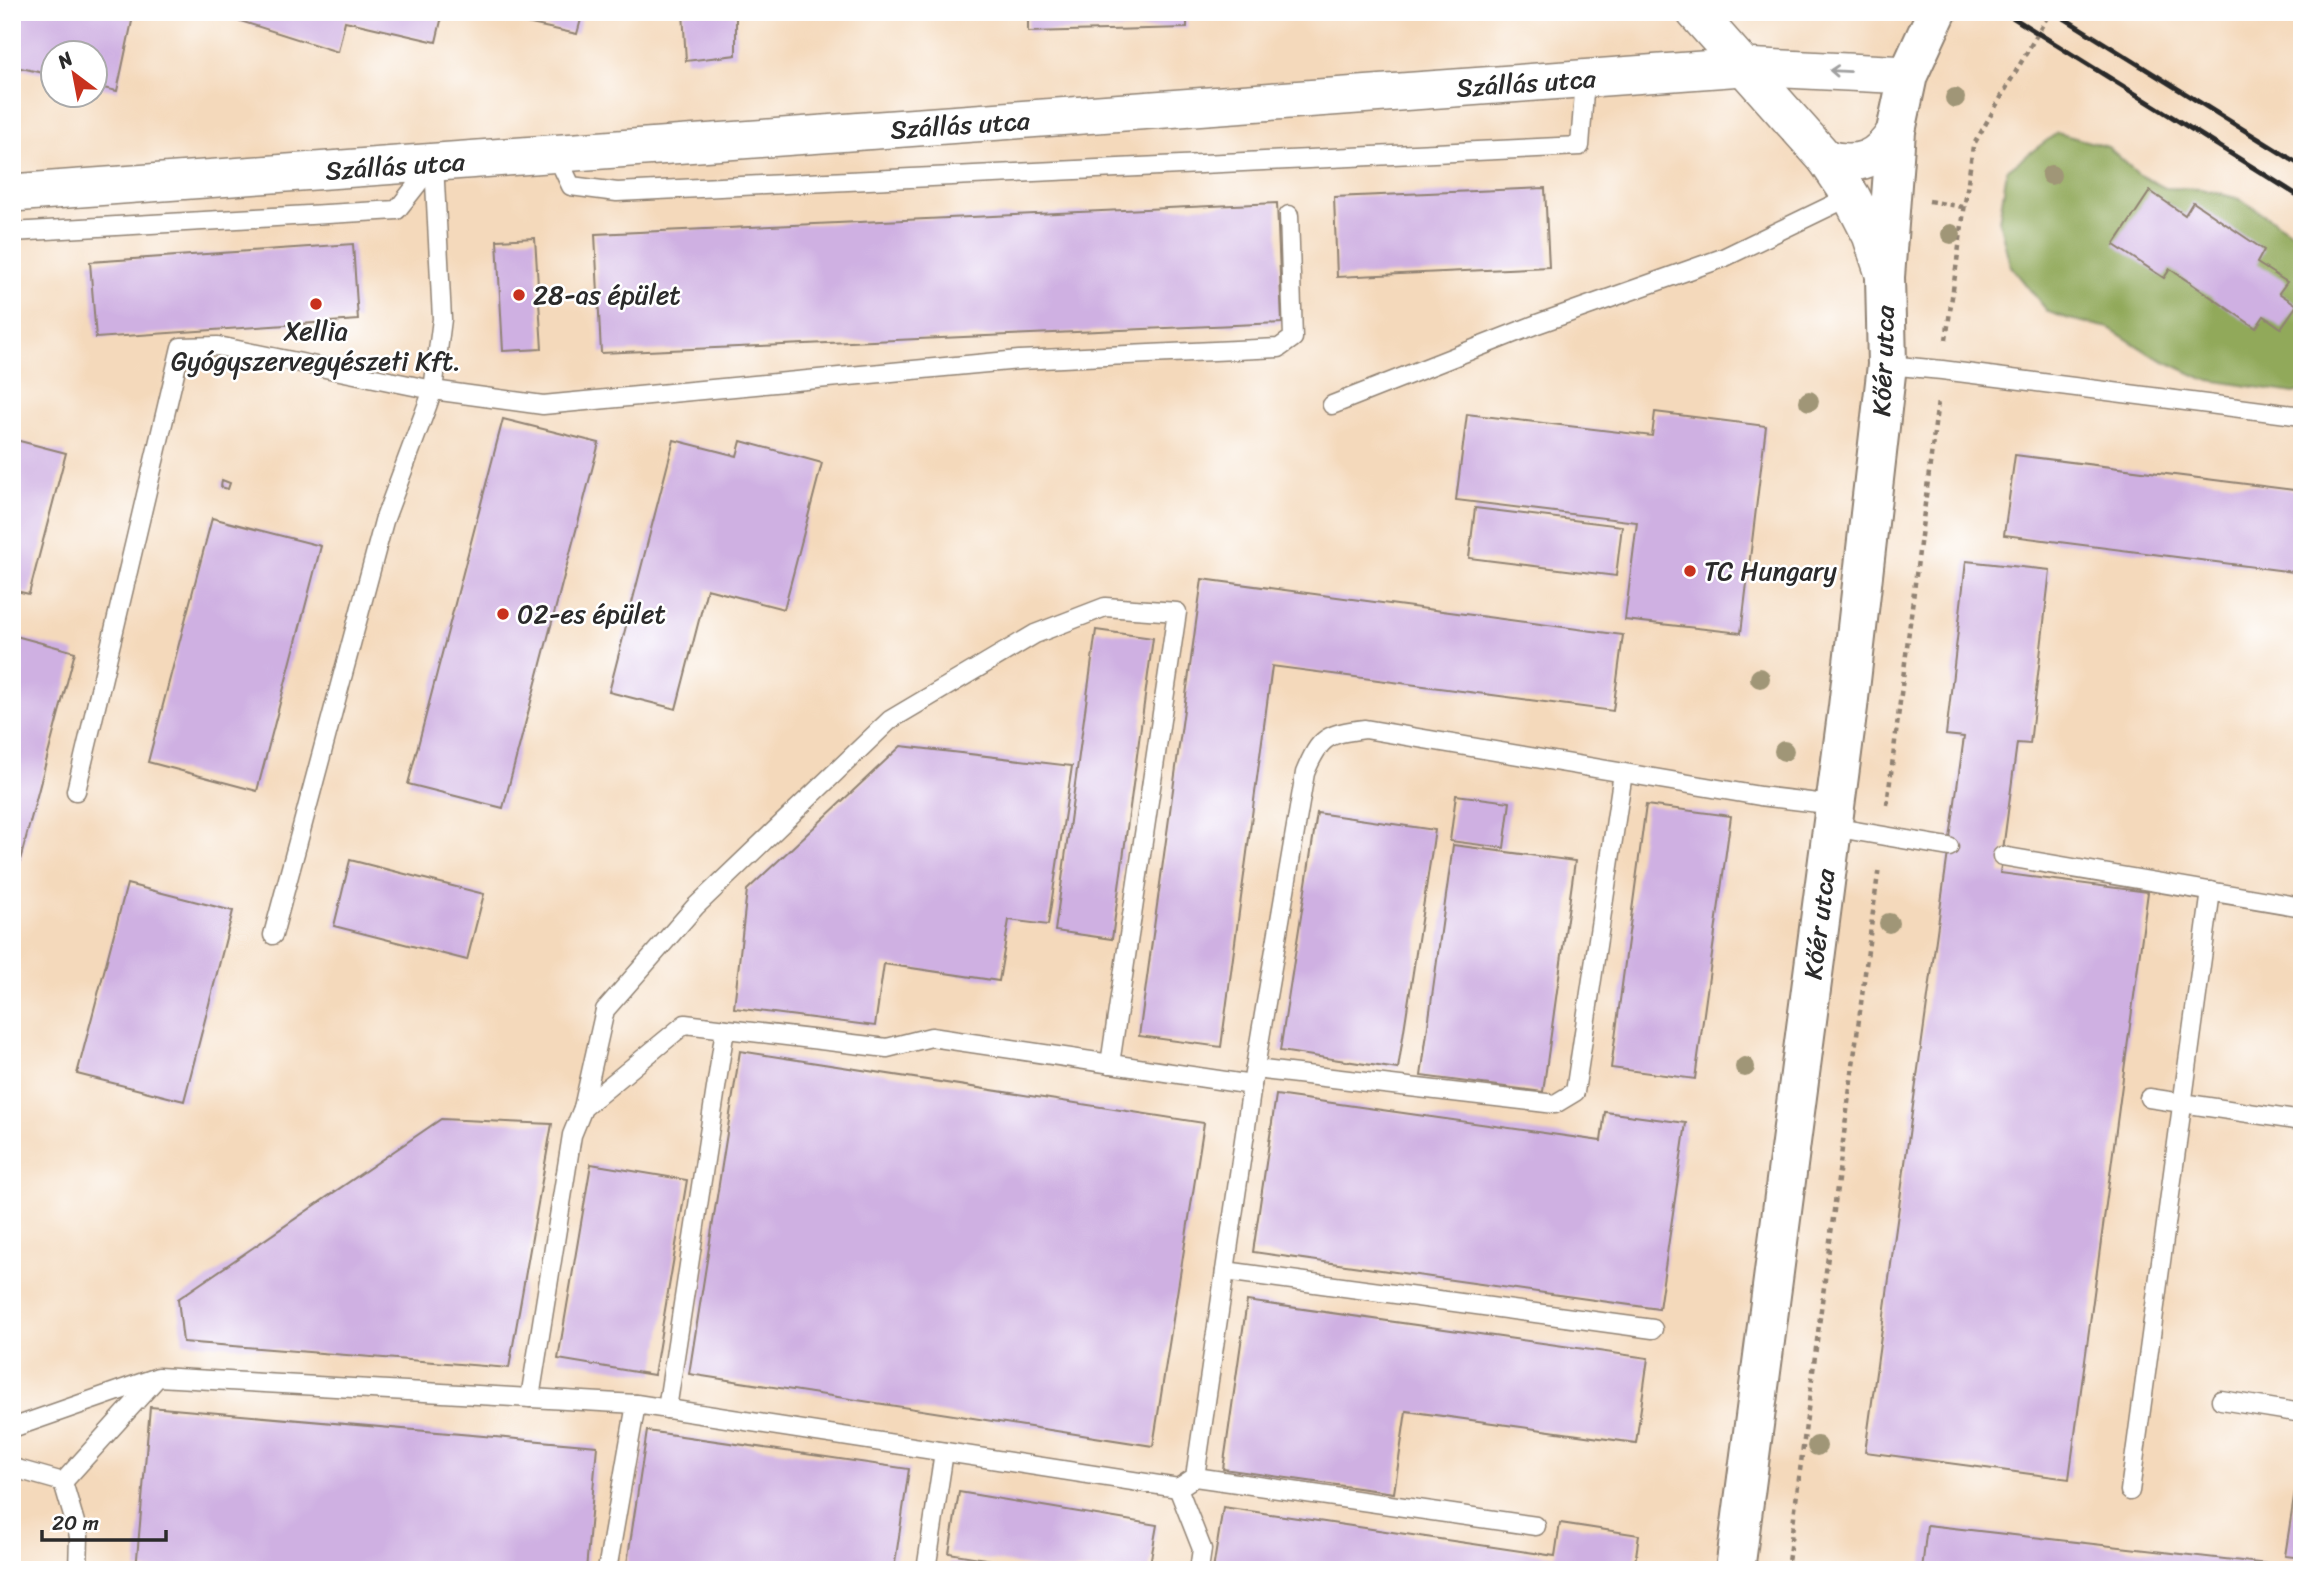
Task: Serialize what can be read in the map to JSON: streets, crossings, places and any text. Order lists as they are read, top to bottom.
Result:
{
  "streets": {
    "street": ["Szállás utca", "Kőér utca"]
  },
  "crossings": [
    ["Szállás utca", "Kőér utca"]
  ],
  "places": [
    "28-as épület",
    "Xellia Gyógyszervegyészeti Kft.",
    "TC Hungary",
    "02-es épület"
  ],
  "scale_bar": "20 m",
  "north": "top left"
}
